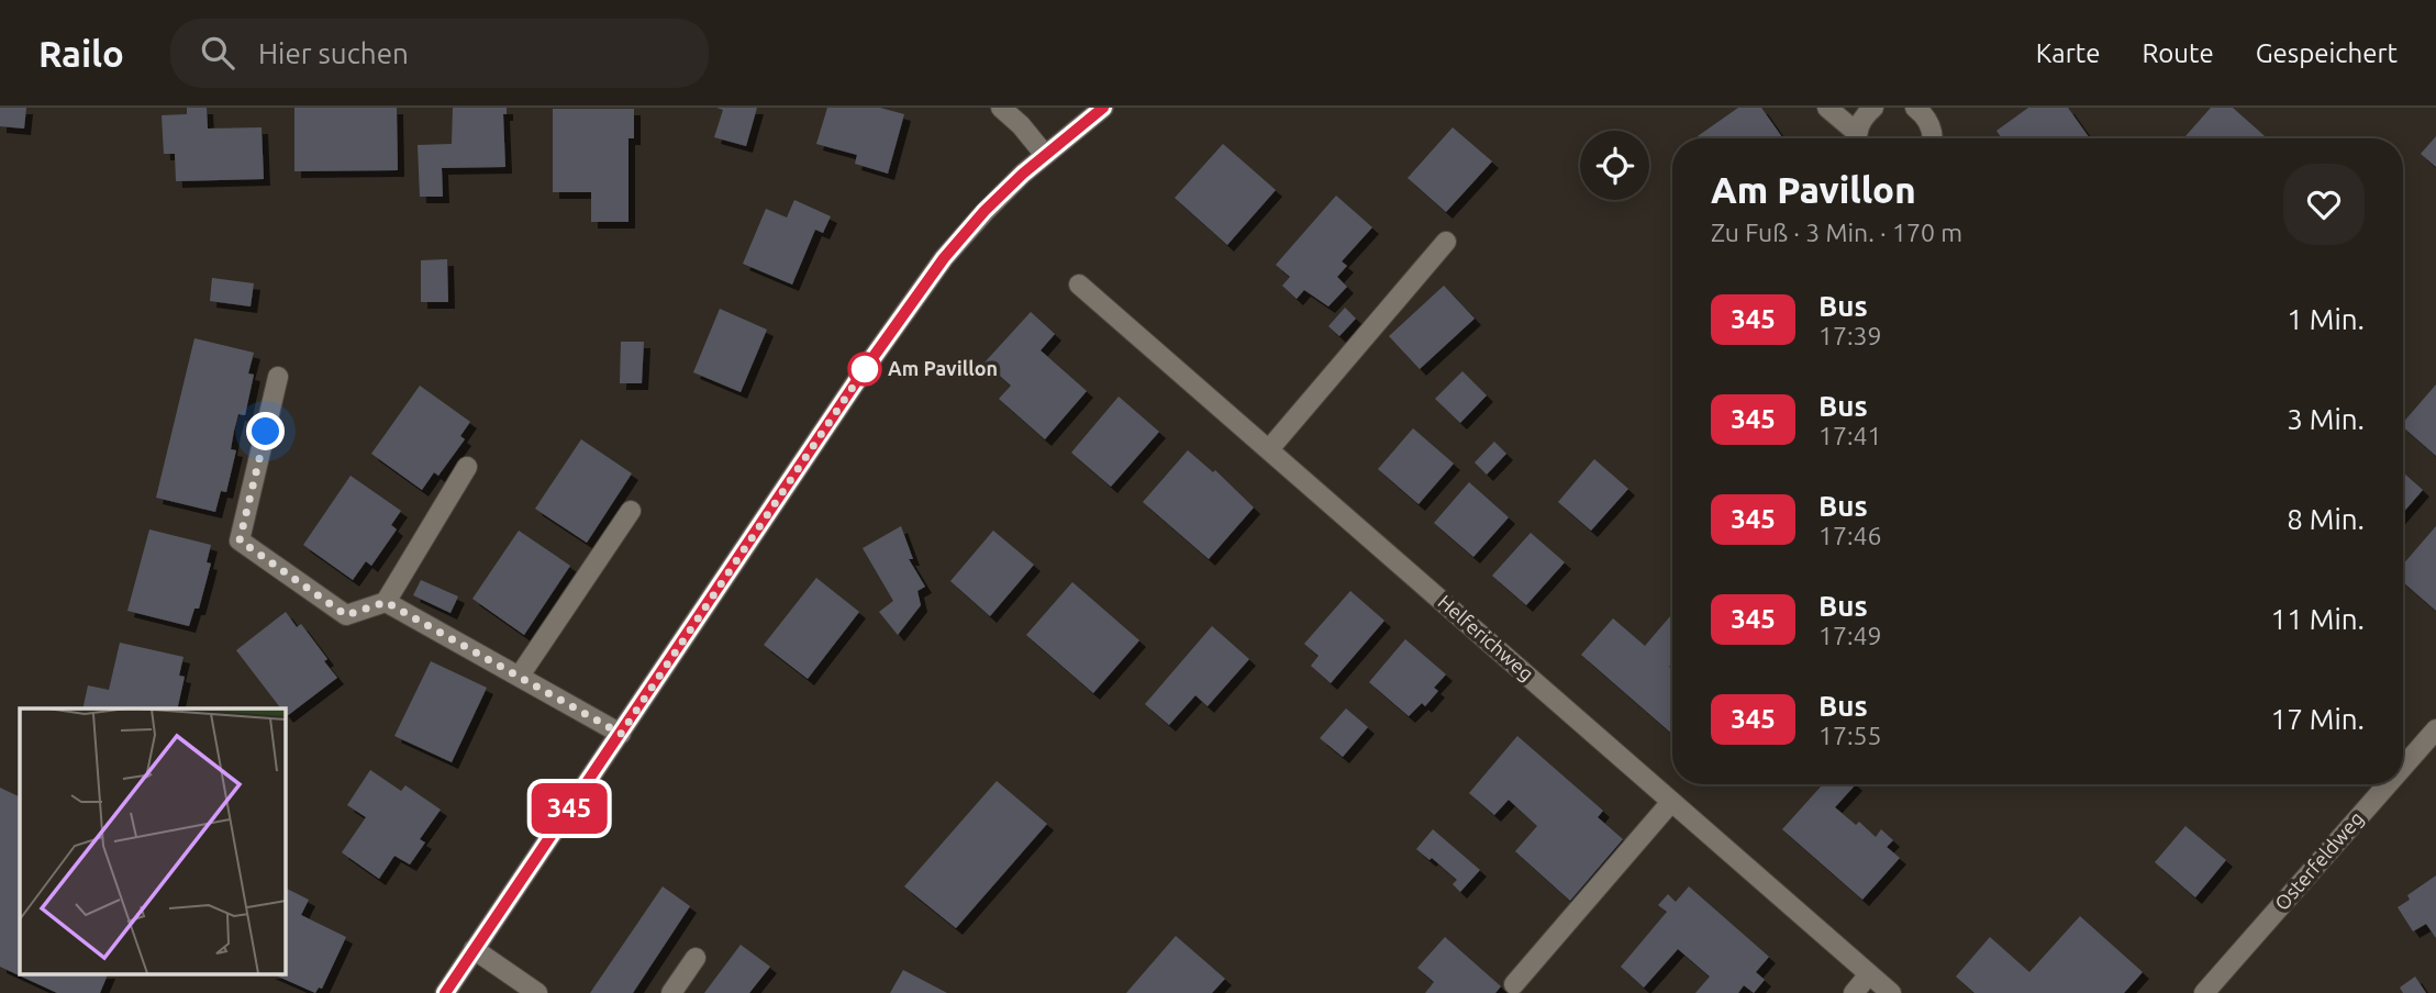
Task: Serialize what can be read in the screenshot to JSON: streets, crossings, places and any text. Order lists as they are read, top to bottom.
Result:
{
  "streets": {
    "street": ["Helferichweg", "Osterfeldweg"]
  },
  "places": ["Am Pavillon"],
  "lines": ["bus line 345"],
  "page": {
    "header": "Railo",
    "search": "Hier suchen",
    "nav": ["Karte", "Route", "Gespeichert"],
    "on_map": "345",
    "heading": ["Am Pavillon", "Zu Fuß · 3 Min. · 170 m"],
    "list": [
      {
        "mark": "345",
        "name": "Bus",
        "note": "17:39",
        "value": "1 Min."
      },
      {
        "mark": "345",
        "name": "Bus",
        "note": "17:41",
        "value": "3 Min."
      },
      {
        "mark": "345",
        "name": "Bus",
        "note": "17:46",
        "value": "8 Min."
      },
      {
        "mark": "345",
        "name": "Bus",
        "note": "17:49",
        "value": "11 Min."
      },
      {
        "mark": "345",
        "name": "Bus",
        "note": "17:55",
        "value": "17 Min."
      }
    ]
  }
}
